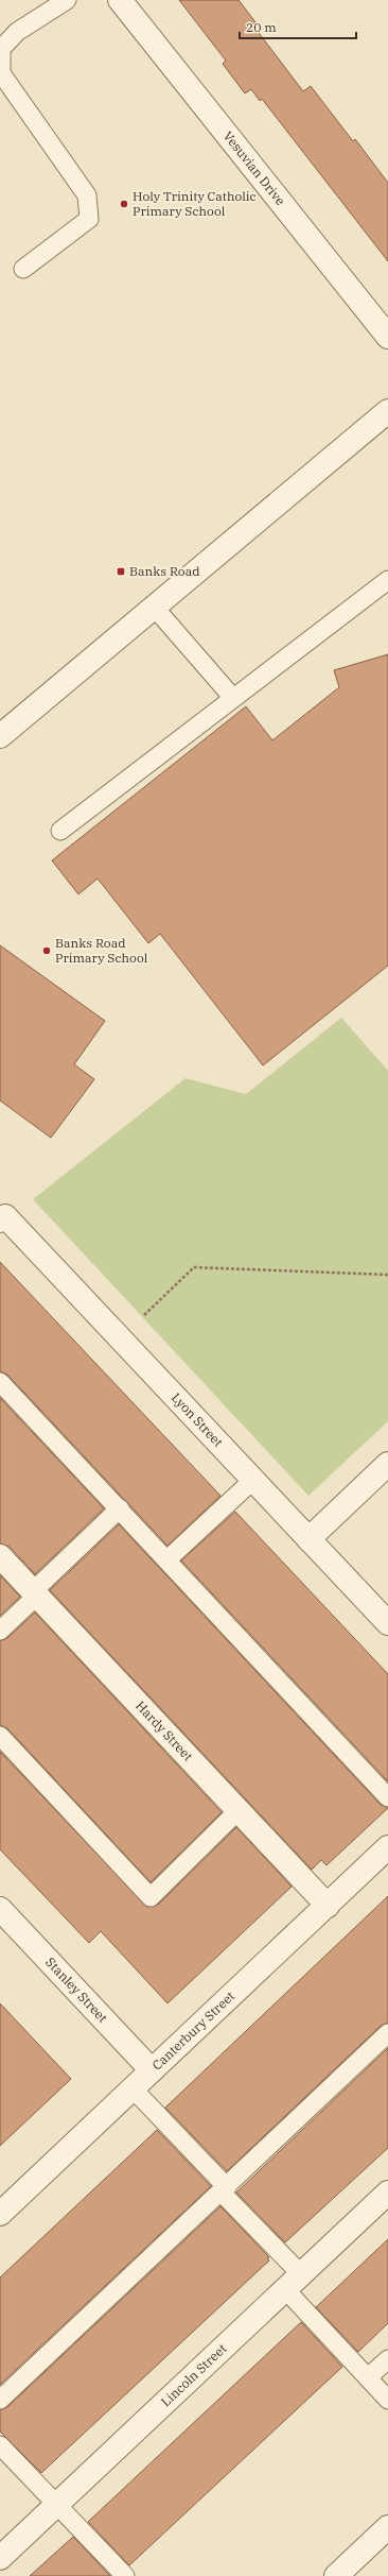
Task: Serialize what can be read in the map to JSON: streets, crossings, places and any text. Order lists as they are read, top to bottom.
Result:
{
  "streets": {
    "street": [
      "Vesuvian Drive",
      "Lyon Street",
      "Hardy Street",
      "Stanley Street",
      "Canterbury Street",
      "Lincoln Street"
    ]
  },
  "crossings": [
    ["Hardy Street", "Canterbury Street"],
    ["Stanley Street", "Canterbury Street"]
  ],
  "places": {
    "other": ["Holy Trinity Catholic Primary School", "Banks Road Primary School"],
    "transit": ["Banks Road"]
  },
  "scale_bar": "20 m"
}
